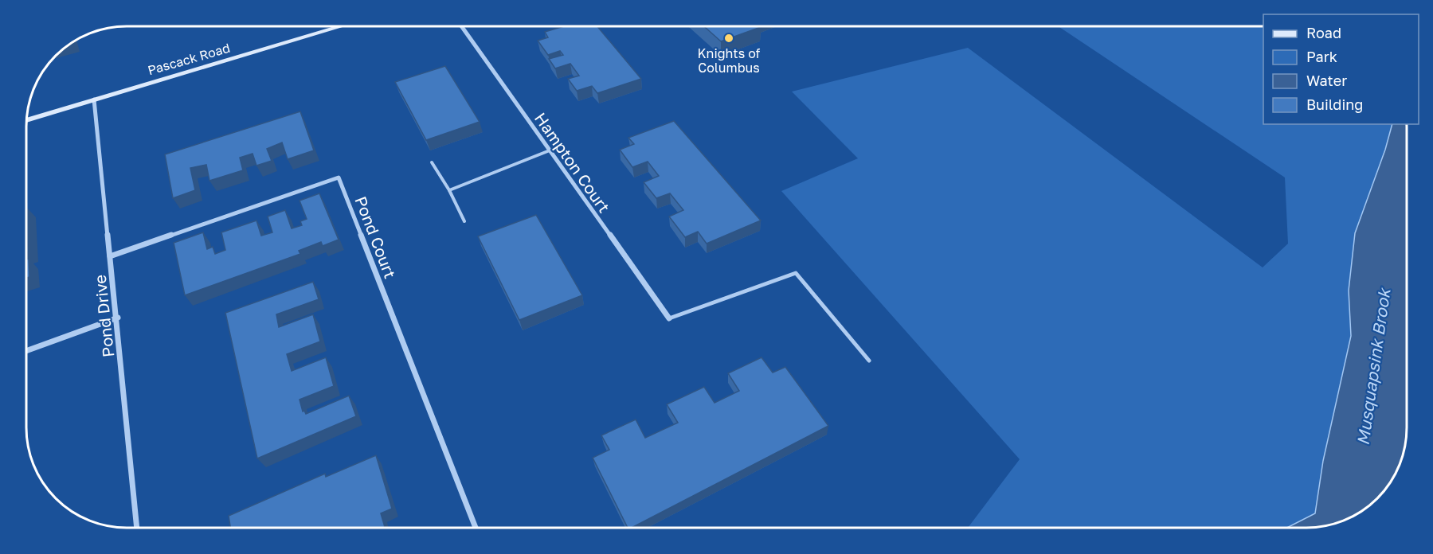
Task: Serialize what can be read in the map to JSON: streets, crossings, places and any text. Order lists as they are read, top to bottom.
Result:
{
  "streets": {
    "main road": ["Pascack Road"],
    "street": ["Hampton Court", "Pond Court", "Pond Drive"]
  },
  "crossings": [
    ["Pascack Road", "Pond Drive"],
    ["Pond Court", "Pond Drive"]
  ],
  "water": ["Musquapsink Brook"],
  "places": ["Knights of Columbus"],
  "legend": [
    "Road",
    "Park",
    "Water",
    "Building"
  ]
}
